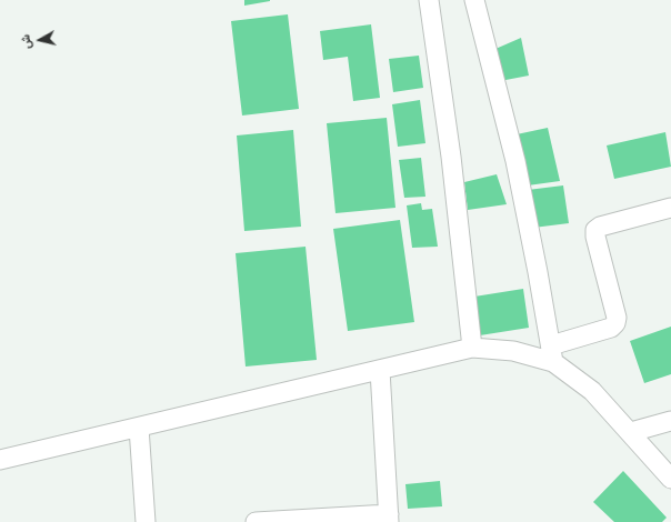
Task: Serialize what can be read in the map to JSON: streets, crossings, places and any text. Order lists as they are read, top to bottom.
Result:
{
  "north": "left"
}
